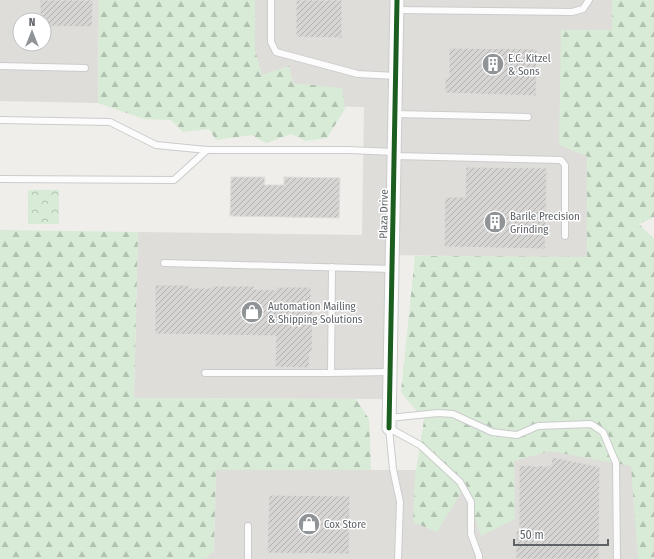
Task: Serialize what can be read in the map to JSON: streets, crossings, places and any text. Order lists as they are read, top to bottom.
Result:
{
  "streets": {
    "street": ["Plaza Drive"]
  },
  "places": {
    "building": ["E.C. Kitzel & Sons", "Barile Precision Grinding"],
    "shop": ["Automation Mailing & Shipping Solutions", "Cox Store"]
  },
  "scale_bar": "50 m",
  "north": "top"
}
